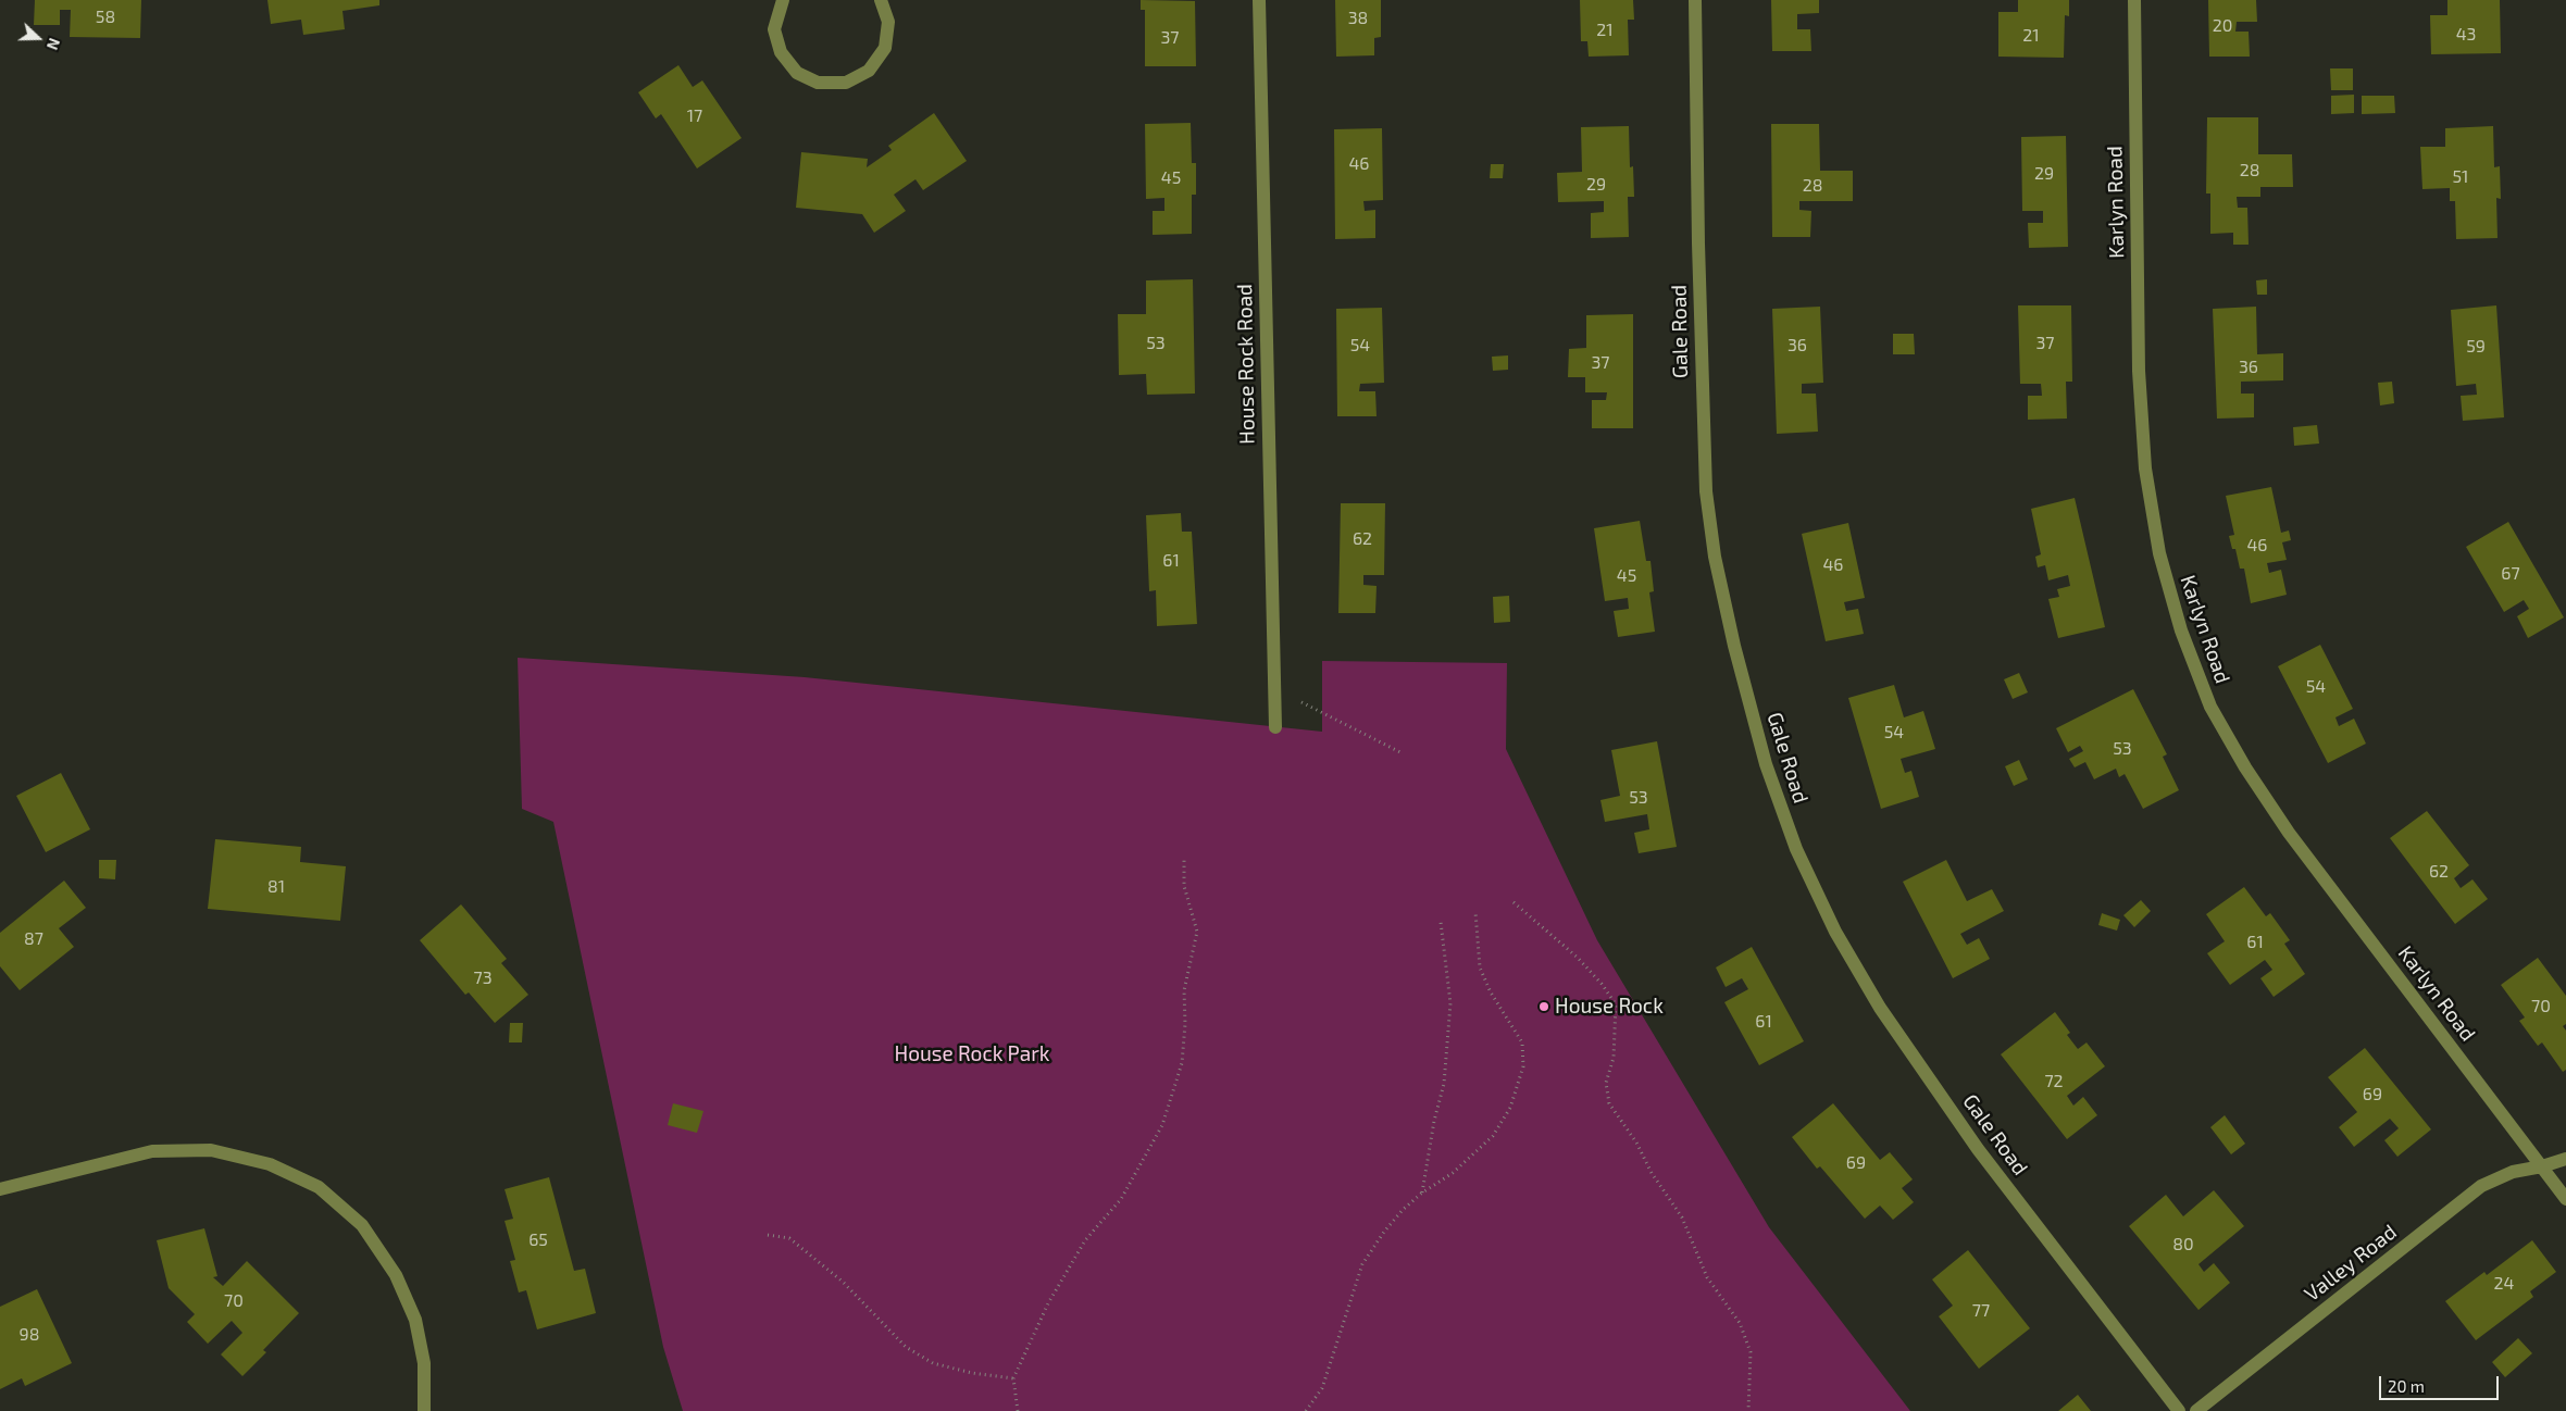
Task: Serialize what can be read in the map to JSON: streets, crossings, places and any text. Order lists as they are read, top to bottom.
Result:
{
  "streets": {
    "street": [
      "Karlyn Road",
      "Gale Road",
      "House Rock Road",
      "Valley Road"
    ]
  },
  "crossings": [
    ["Karlyn Road", "Valley Road"]
  ],
  "parks": ["House Rock Park"],
  "places": ["House Rock"],
  "house_numbers": [
    "58",
    "38",
    "20",
    "21",
    "43",
    "21",
    "37",
    "17",
    "46",
    "28",
    "29",
    "51",
    "45",
    "29",
    "28",
    "53",
    "37",
    "54",
    "36",
    "59",
    "37",
    "36",
    "62",
    "46",
    "61",
    "46",
    "67",
    "45",
    "54",
    "54",
    "53",
    "53",
    "62",
    "81",
    "87",
    "61",
    "73",
    "70",
    "61",
    "72",
    "69",
    "69",
    "65",
    "80",
    "24",
    "70",
    "77",
    "98"
  ],
  "scale_bar": "20 m",
  "north": "right"
}
